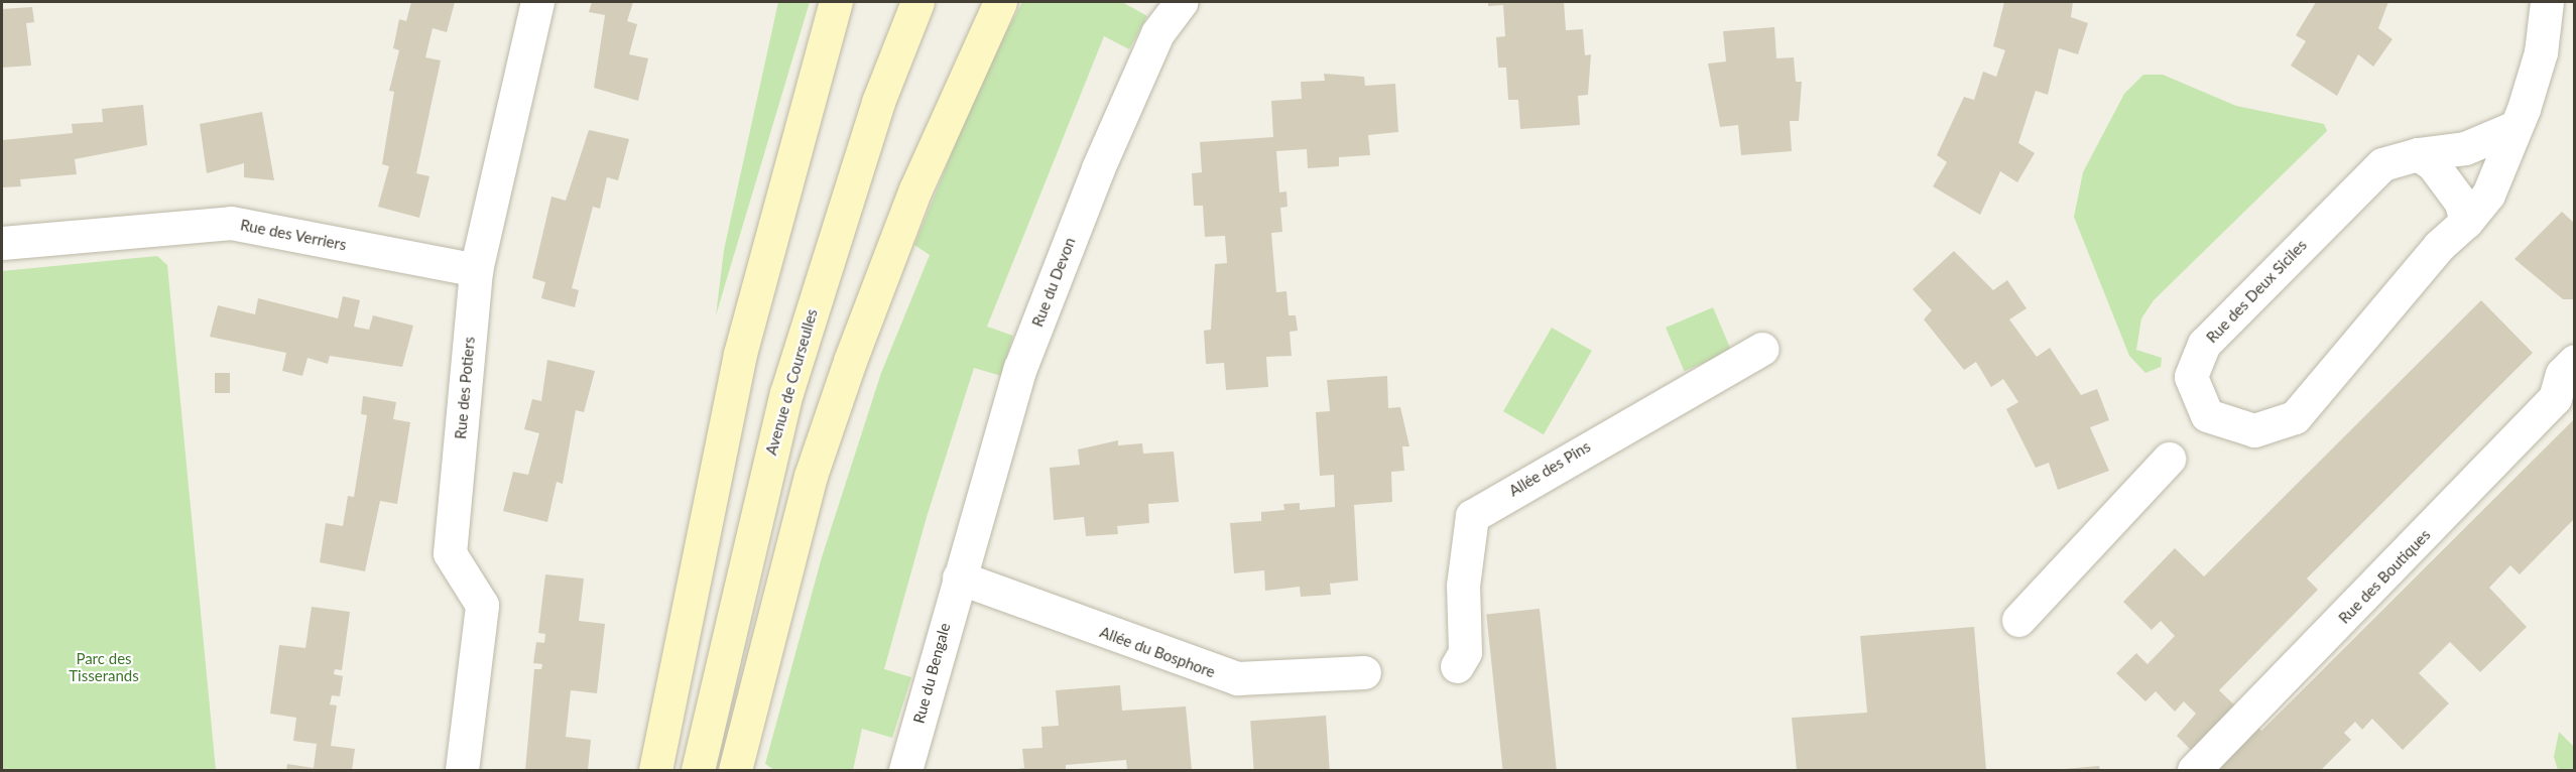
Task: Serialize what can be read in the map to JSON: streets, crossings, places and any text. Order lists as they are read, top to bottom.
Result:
{
  "streets": {
    "main road": ["Avenue de Courseulles"],
    "street": [
      "Rue des Verriers",
      "Rue du Devon",
      "Rue des Deux Siciles",
      "Rue des Potiers",
      "Allée des Pins",
      "Rue des Boutiques",
      "Allée du Bosphore",
      "Rue du Bengale"
    ]
  },
  "crossings": [
    ["Rue des Verriers", "Rue des Potiers"],
    ["Rue du Devon", "Allée du Bosphore"],
    ["Rue du Devon", "Rue du Bengale"],
    ["Allée du Bosphore", "Rue du Bengale"]
  ],
  "parks": ["Parc des Tisserands"]
}
